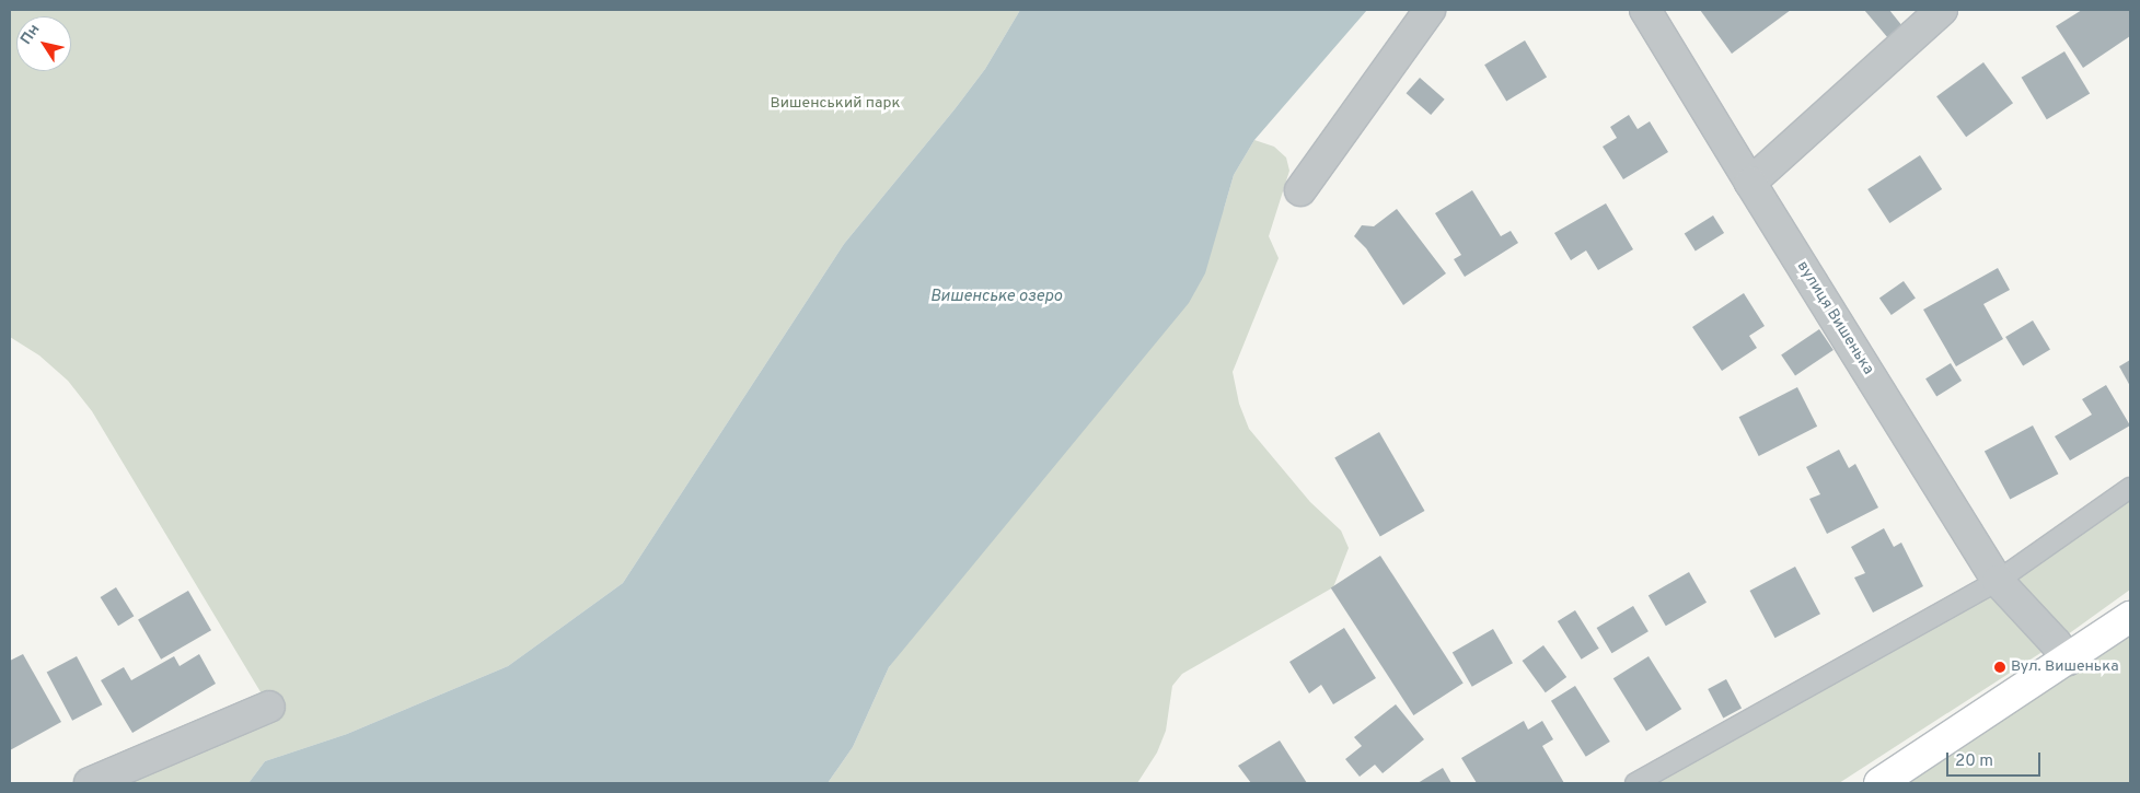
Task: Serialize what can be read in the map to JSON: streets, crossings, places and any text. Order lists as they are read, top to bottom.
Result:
{
  "streets": {
    "street": ["вулиця Вишенька"]
  },
  "water": ["Вишенське озеро"],
  "parks": ["Вишенський парк"],
  "places": ["Вул. Вишенька"],
  "scale_bar": "20 m",
  "north": "top left"
}
